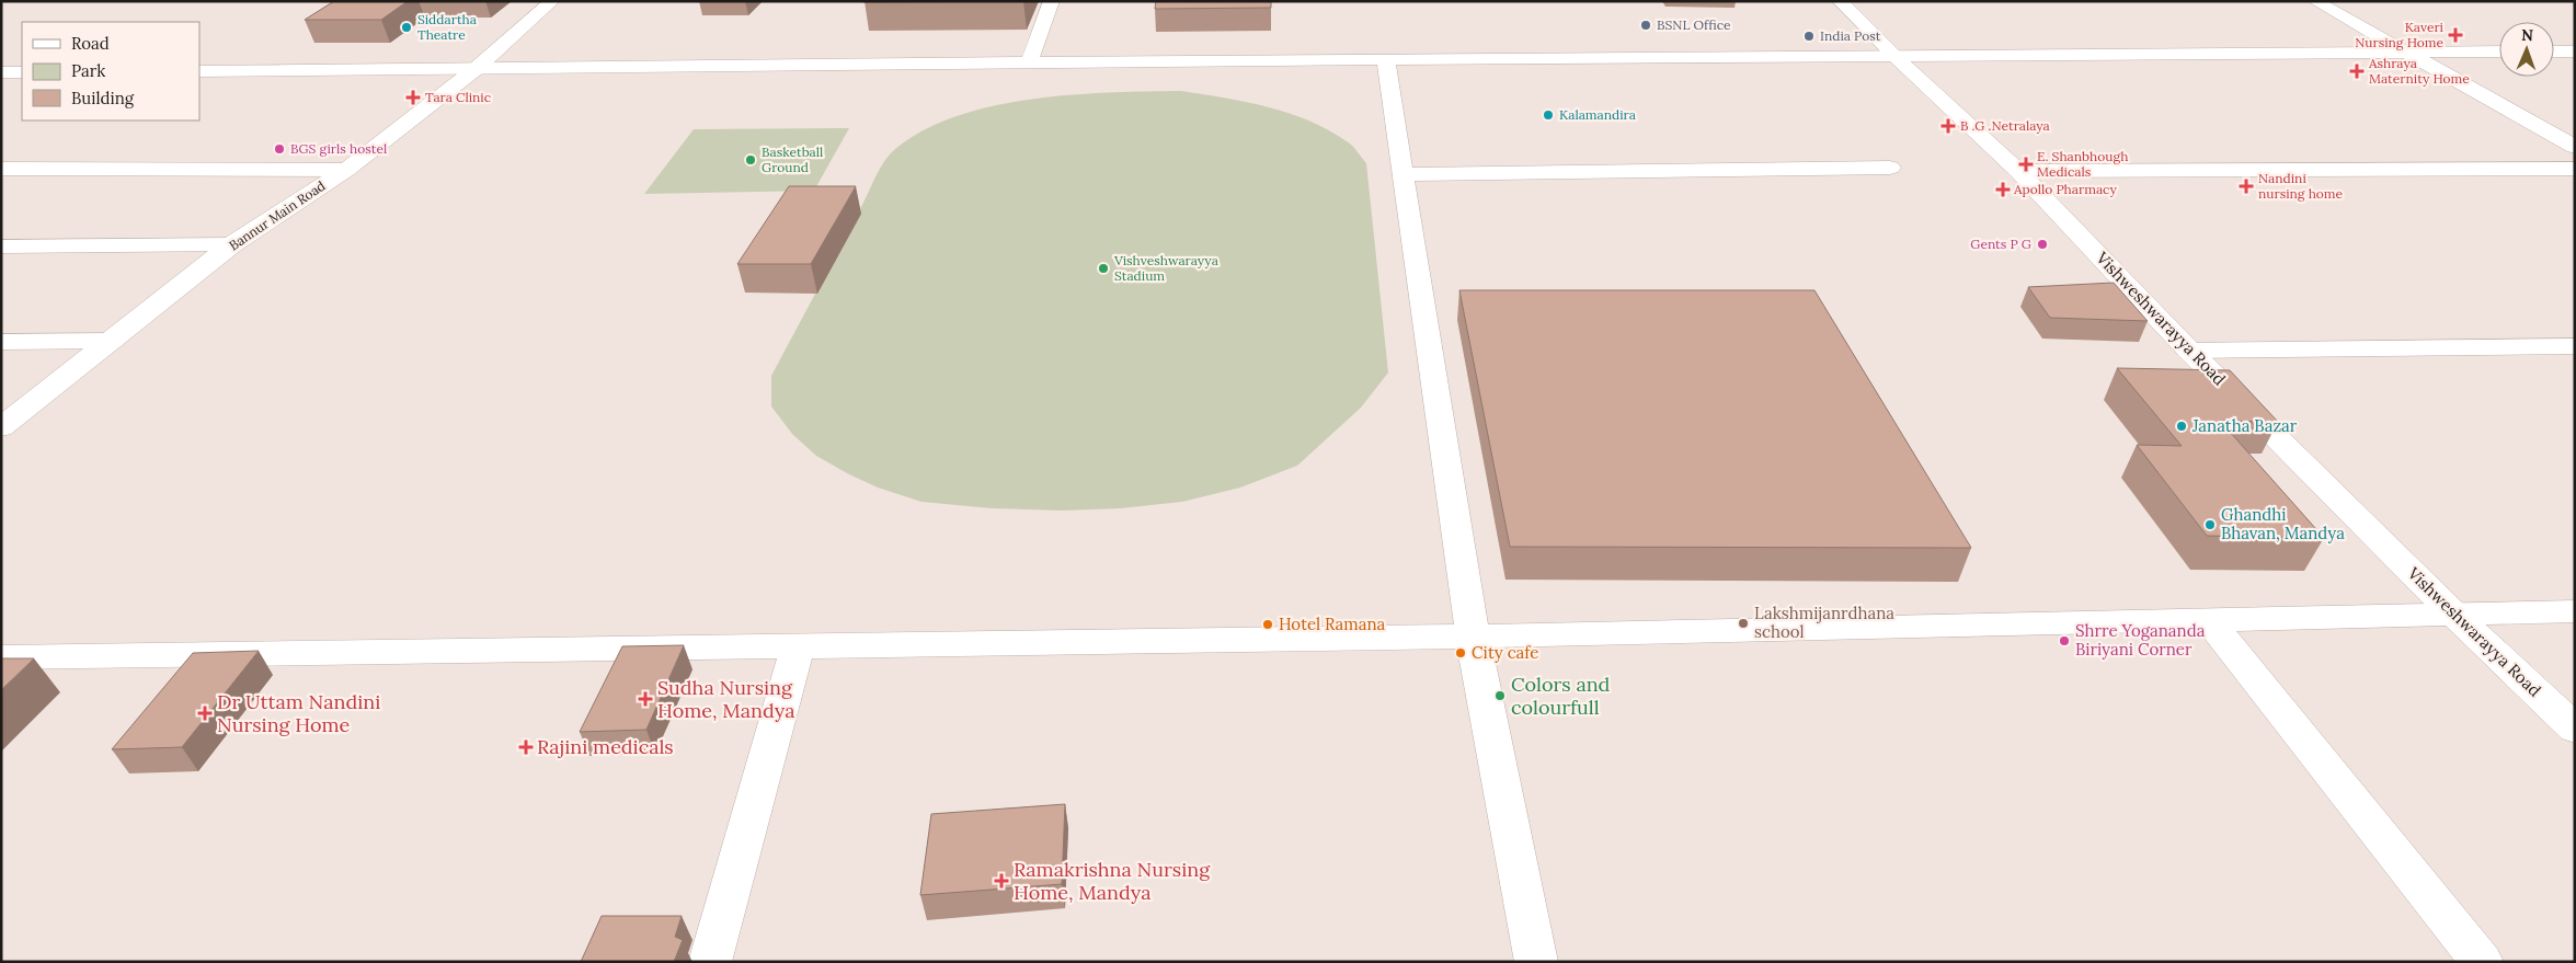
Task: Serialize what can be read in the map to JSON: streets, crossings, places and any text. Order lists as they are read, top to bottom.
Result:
{
  "streets": {
    "street": ["Bannur Main Road", "Vishweshwarayya Road"]
  },
  "places": {
    "other": [
      "BSNL Office",
      "Siddartha Theatre",
      "India Post",
      "Kalamandira",
      "BGS girls hostel",
      "Basketball Ground",
      "Gents P G",
      "Vishveshwarayya Stadium",
      "Janatha Bazar",
      "Ghandhi Bhavan, Mandya",
      "Lakshmijanrdhana school",
      "Hotel Ramana",
      "Shrre Yogananda Biriyani Corner",
      "City cafe",
      "Colors and colourfull"
    ],
    "health": [
      "Kaveri Nursing Home",
      "Ashraya Maternity Home",
      "Tara Clinic",
      "B .G .Netralaya",
      "E. Shanbhough Medicals",
      "Nandini nursing home",
      "Apollo Pharmacy",
      "Sudha Nursing Home, Mandya",
      "Dr Uttam Nandini Nursing Home",
      "Rajini medicals",
      "Ramakrishna Nursing Home, Mandya"
    ]
  },
  "legend": ["Road", "Park", "Building"],
  "north": "top"
}
